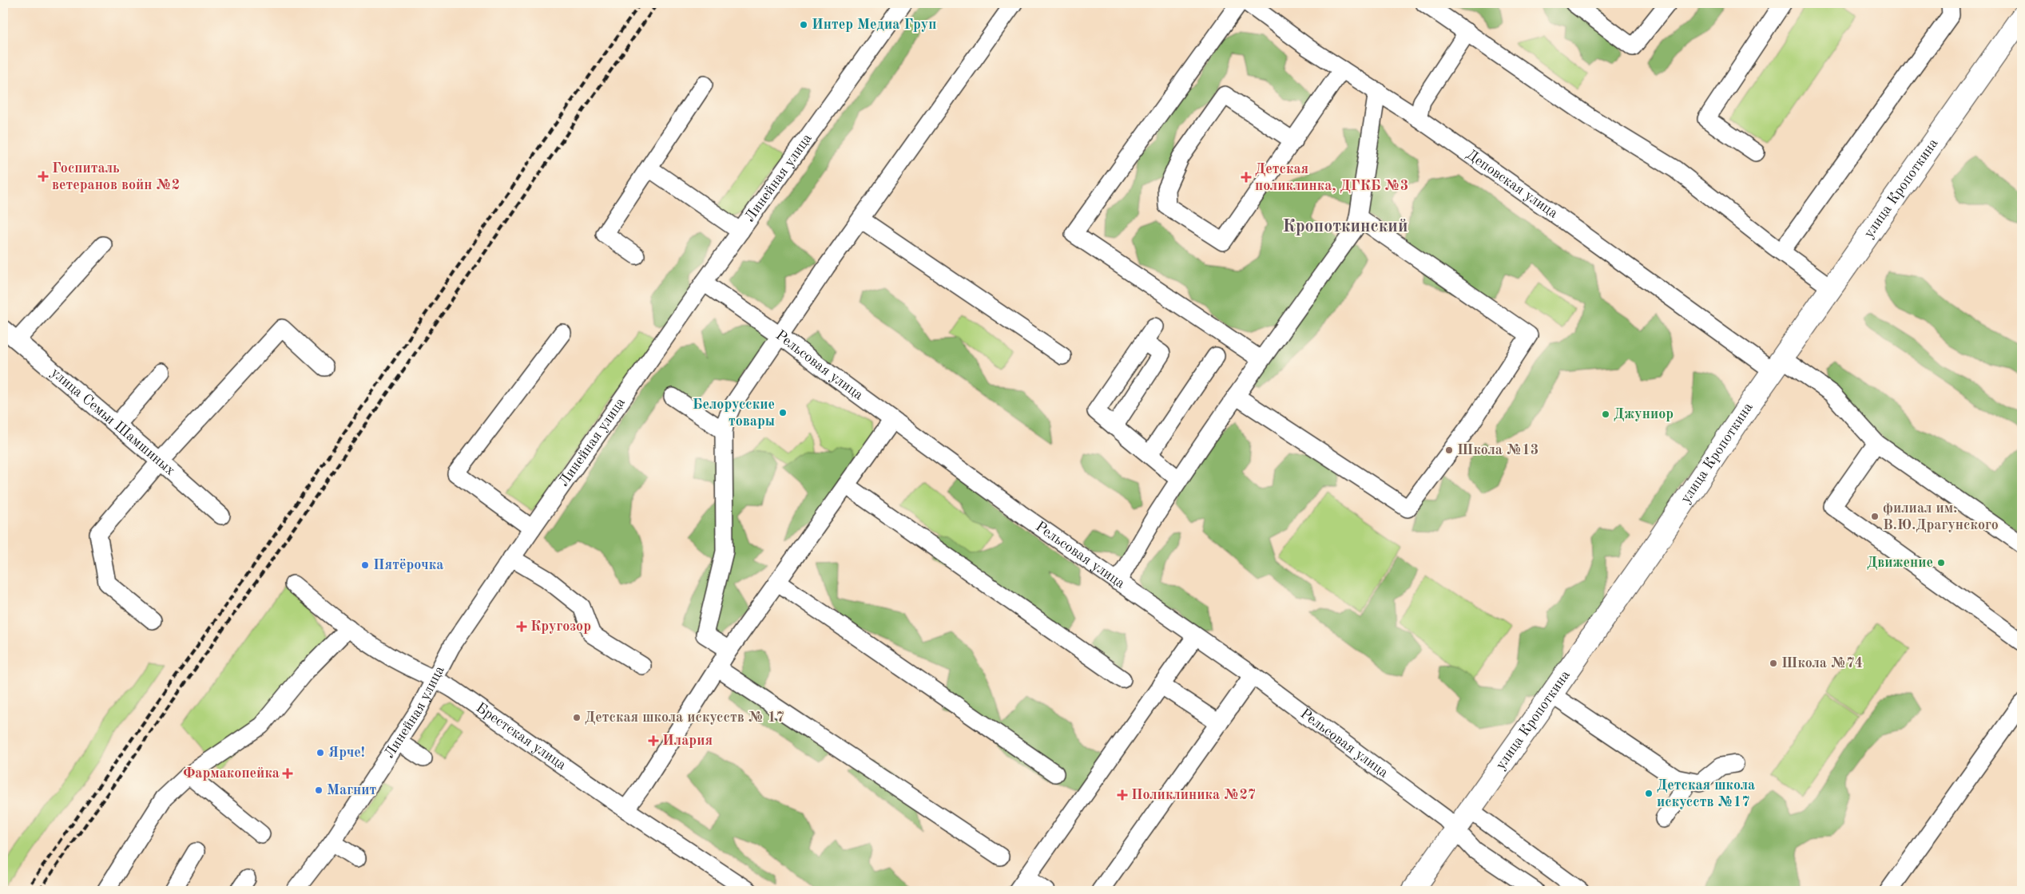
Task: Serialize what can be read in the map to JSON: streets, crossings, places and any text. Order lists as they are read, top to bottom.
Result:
{
  "streets": {
    "main road": ["улица Кропоткина"],
    "street": [
      "Линейная улица",
      "Деповская улица",
      "Рельсовая улица",
      "улица Семьи Шамшиных",
      "Брестская улица"
    ]
  },
  "crossings": [
    ["Линейная улица", "Рельсовая улица"],
    ["Линейная улица", "Брестская улица"],
    ["Деповская улица", "улица Кропоткина"],
    ["улица Кропоткина", "Рельсовая улица"]
  ],
  "districts": ["Кропоткинский"],
  "places": {
    "other": [
      "Интер Медиа Груп",
      "Белорусские товары",
      "Джуниор",
      "Школа №13",
      "филиал им. В.Ю.Драгунского",
      "Движение",
      "Пятёрочка",
      "Школа №74",
      "Детская школа искусств № 17",
      "Ярче!",
      "Магнит",
      "Детская школа искусств №17"
    ],
    "health": [
      "Госпиталь ветеранов войн №2",
      "Детская поликлинка, ДГКБ №3",
      "Кругозор",
      "Илария",
      "Фармакопейка",
      "Поликлиника №27"
    ]
  }
}
